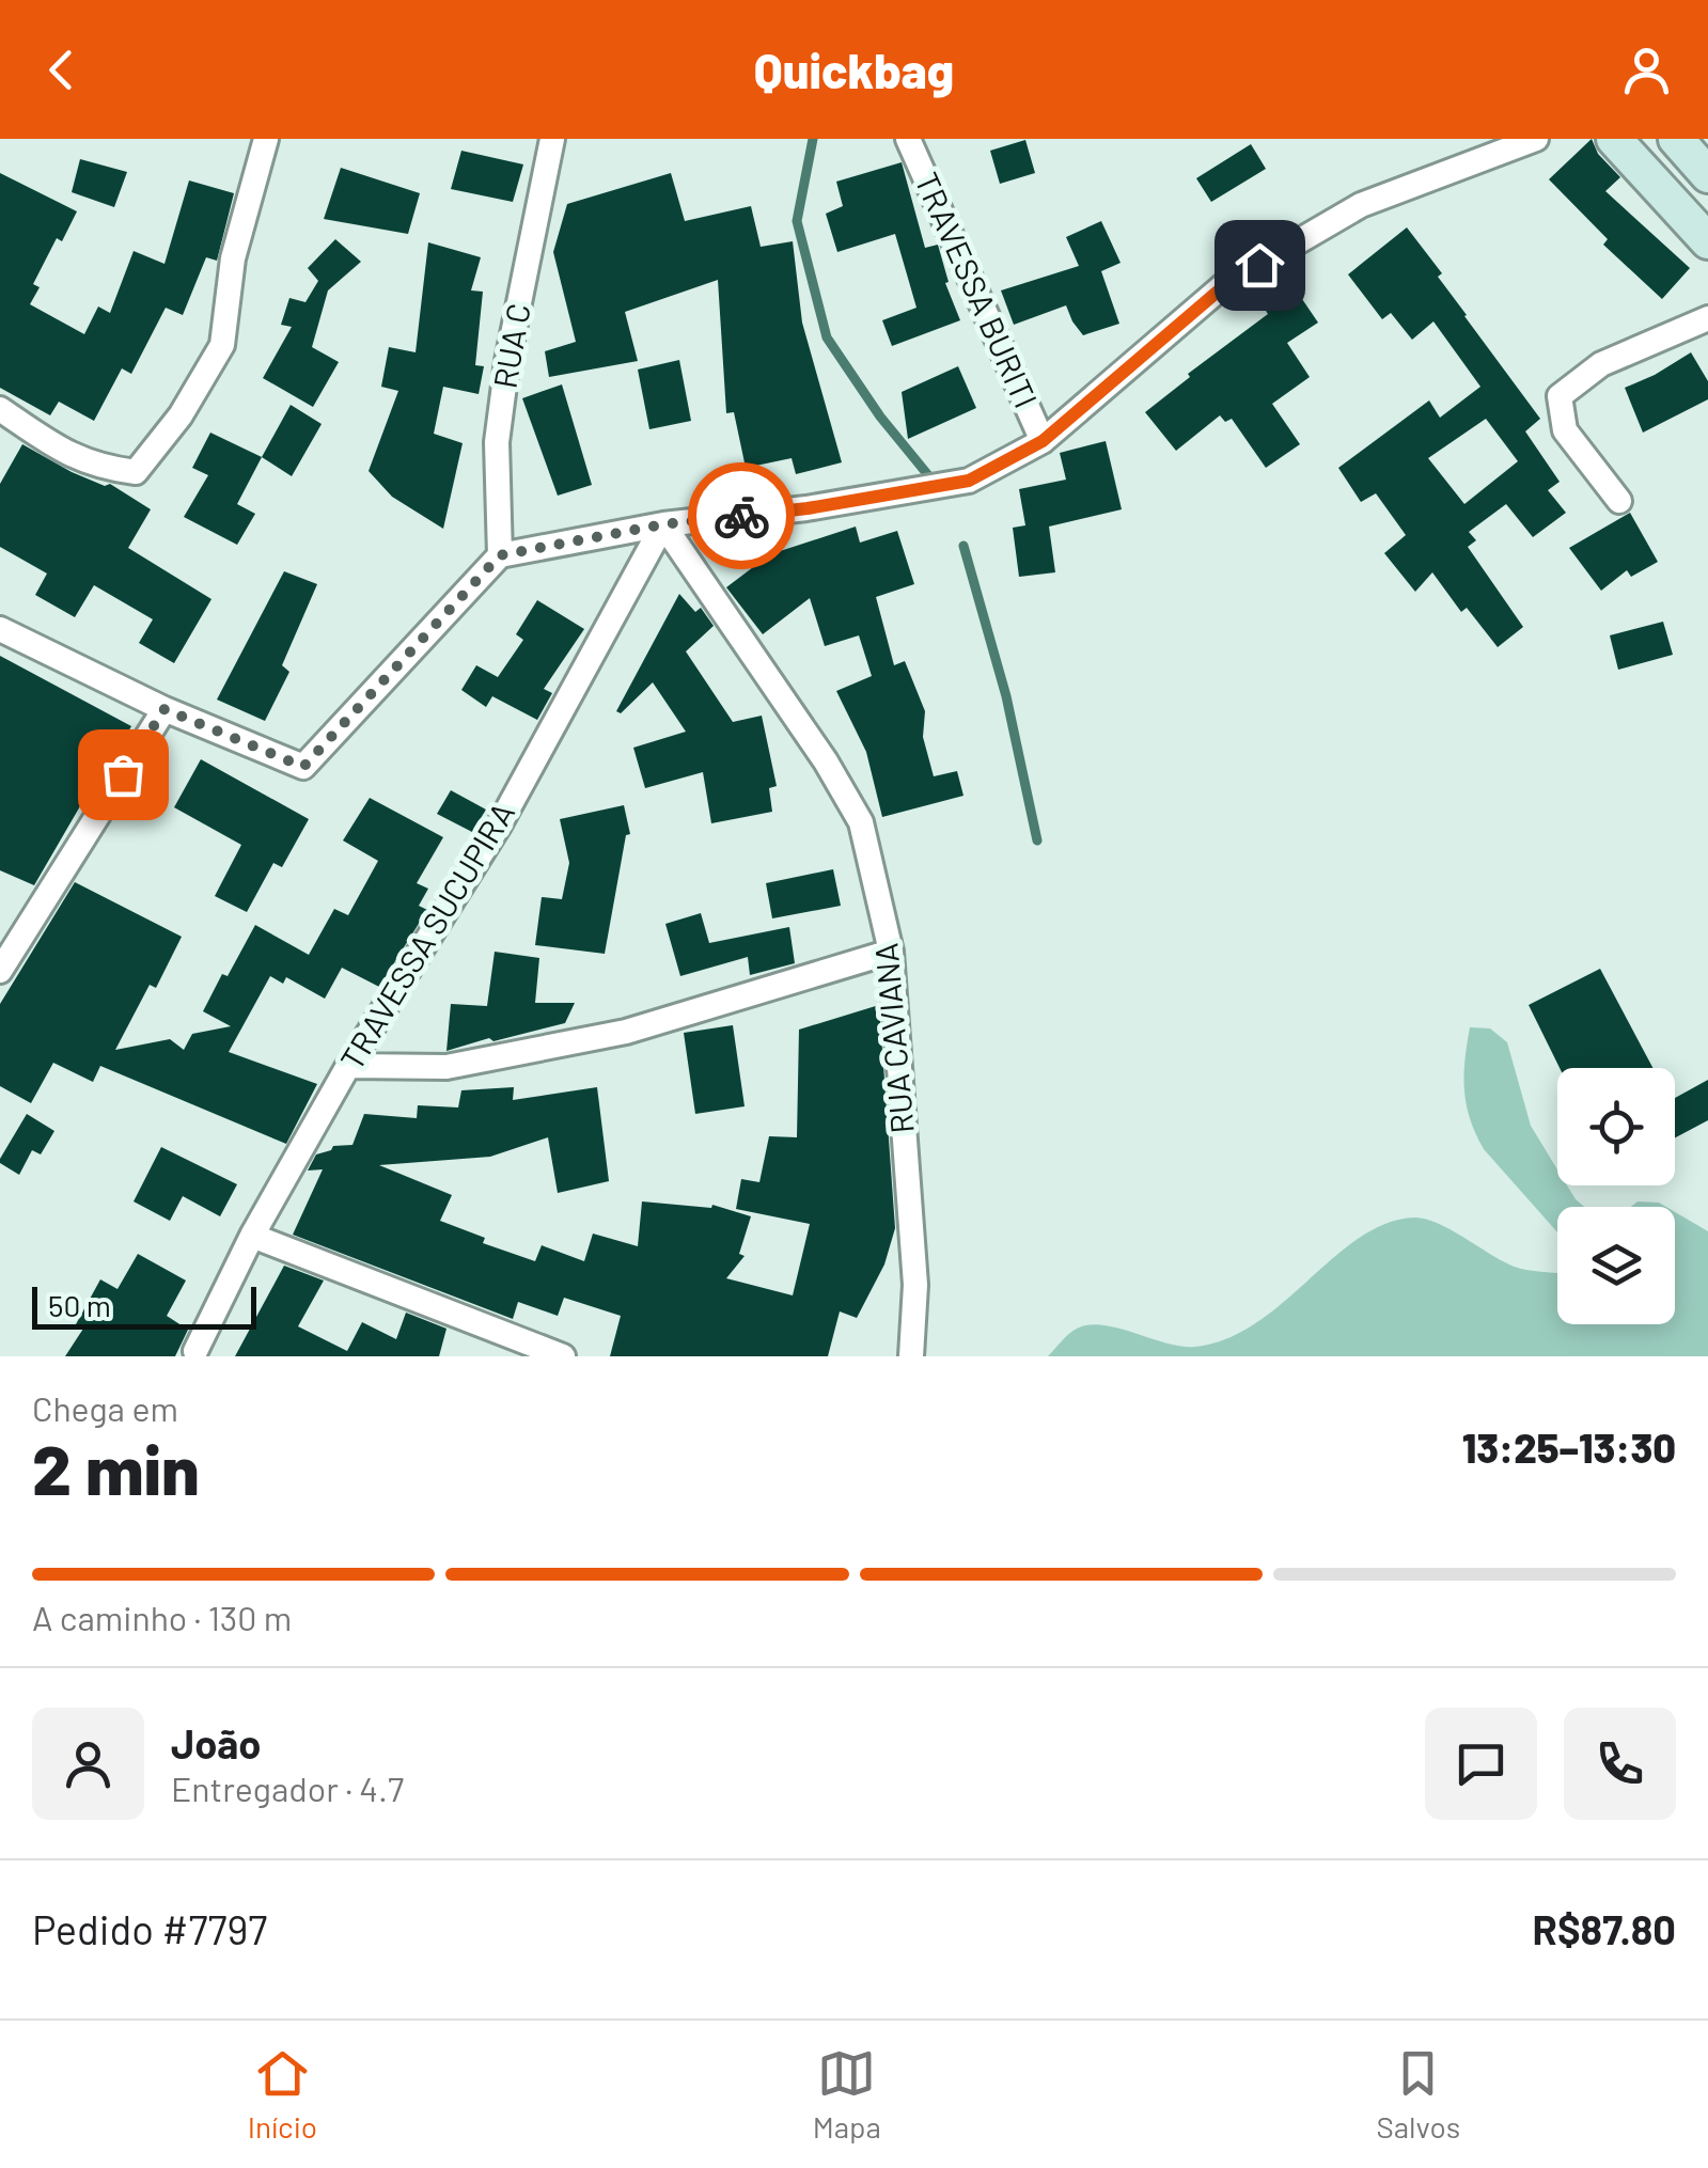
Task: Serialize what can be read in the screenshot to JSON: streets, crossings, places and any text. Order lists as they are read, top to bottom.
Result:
{
  "streets": {
    "street": [
      "TRAVESSA BURITI",
      "RUA C",
      "TRAVESSA SUCUPIRA",
      "RUA CAVIANA"
    ]
  },
  "crossings": [
    ["TRAVESSA SUCUPIRA", "RUA CAVIANA"]
  ],
  "scale_bar": "50 m",
  "page": {
    "header": "Quickbag",
    "scale": "50 m",
    "heading": ["2 min", "Chega em", "13:25–13:30"],
    "panel": [
      "João",
      "Entregador · 4.7",
      "Pedido #7797",
      "R$87.80"
    ],
    "bar": "A caminho · 130 m",
    "tabs": ["Início", "Mapa", "Salvos"]
  }
}
